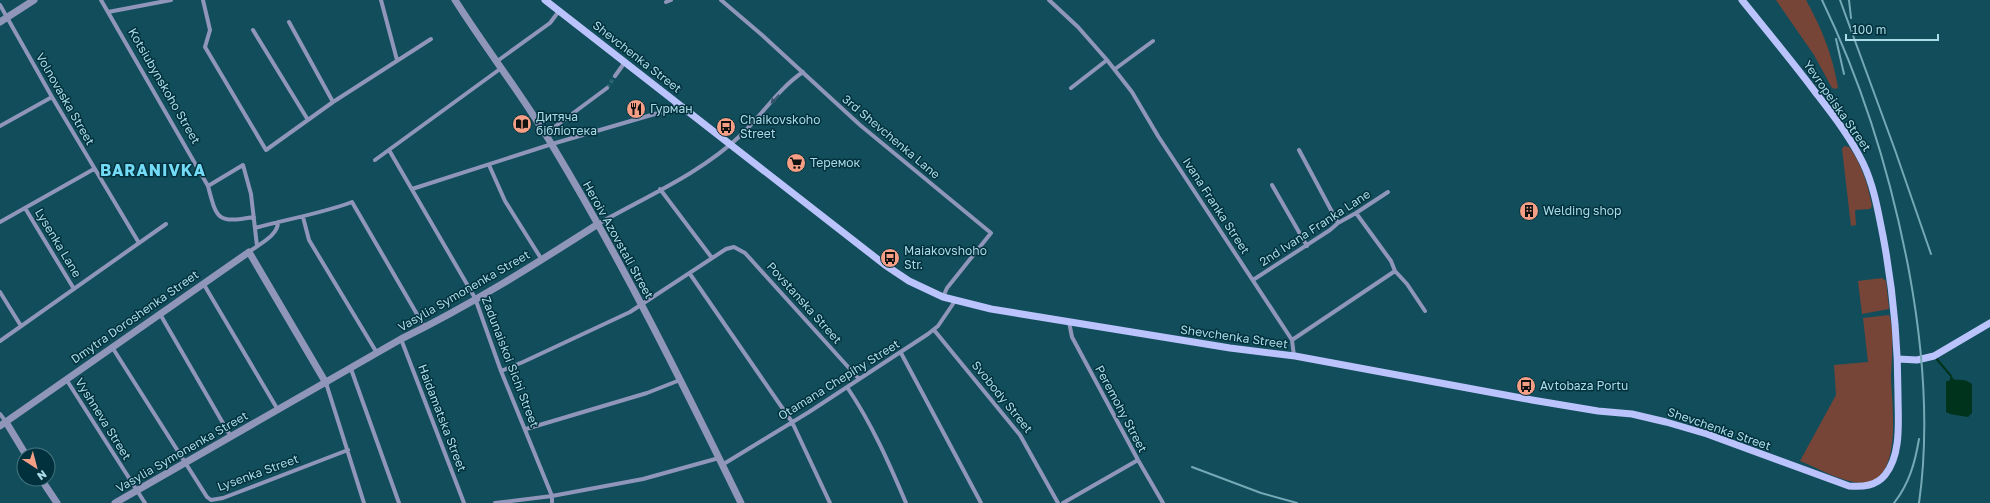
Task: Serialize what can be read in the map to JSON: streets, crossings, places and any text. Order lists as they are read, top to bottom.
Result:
{
  "streets": {
    "main road": ["Shevchenka Street", "Yevropeiska Street"],
    "street": [
      "Kotsiubynskoho Street",
      "Volnovaska Street",
      "3rd Shevchenka Lane",
      "Ivana Franka Street",
      "2nd Ivana Franka Lane",
      "Heroiv Azovstali Street",
      "Lysenka Lane",
      "Vasylia Symonenka Street",
      "Povstanska Street",
      "Dmytra Doroshenka Street",
      "Zadunaiskoi Sichi Street",
      "Otamana Chepihy Street",
      "Svobody Street",
      "Peremohy Street",
      "Haidamatska Street",
      "Vyshneva Street",
      "Lysenka Street"
    ]
  },
  "crossings": [
    ["Shevchenka Street", "Yevropeiska Street"],
    ["Shevchenka Street", "3rd Shevchenka Lane"],
    ["Shevchenka Street", "Ivana Franka Street"],
    ["Shevchenka Street", "Vasylia Symonenka Street"],
    ["Shevchenka Street", "Otamana Chepihy Street"],
    ["Shevchenka Street", "Peremohy Street"],
    ["3rd Shevchenka Lane", "Vasylia Symonenka Street"],
    ["Ivana Franka Street", "2nd Ivana Franka Lane"],
    ["Heroiv Azovstali Street", "Vasylia Symonenka Street"],
    ["Heroiv Azovstali Street", "Otamana Chepihy Street"],
    ["Vasylia Symonenka Street", "Zadunaiskoi Sichi Street"],
    ["Vasylia Symonenka Street", "Haidamatska Street"],
    ["Vasylia Symonenka Street", "Vyshneva Street"],
    ["Vasylia Symonenka Street", "Lysenka Street"],
    ["Povstanska Street", "Otamana Chepihy Street"],
    ["Dmytra Doroshenka Street", "Vyshneva Street"],
    ["Dmytra Doroshenka Street", "Lysenka Street"],
    ["Otamana Chepihy Street", "Svobody Street"]
  ],
  "districts": ["BARANIVKA"],
  "places": {
    "restaurant": ["Гурман"],
    "library": ["Дитяча бібліотека"],
    "bus stop": ["Chaikovskoho Street", "Maiakovshoho Str.", "Avtobaza Portu"],
    "supermarket": ["Теремок"],
    "building": ["Welding shop"]
  },
  "scale_bar": "100 m",
  "north": "bottom right"
}
